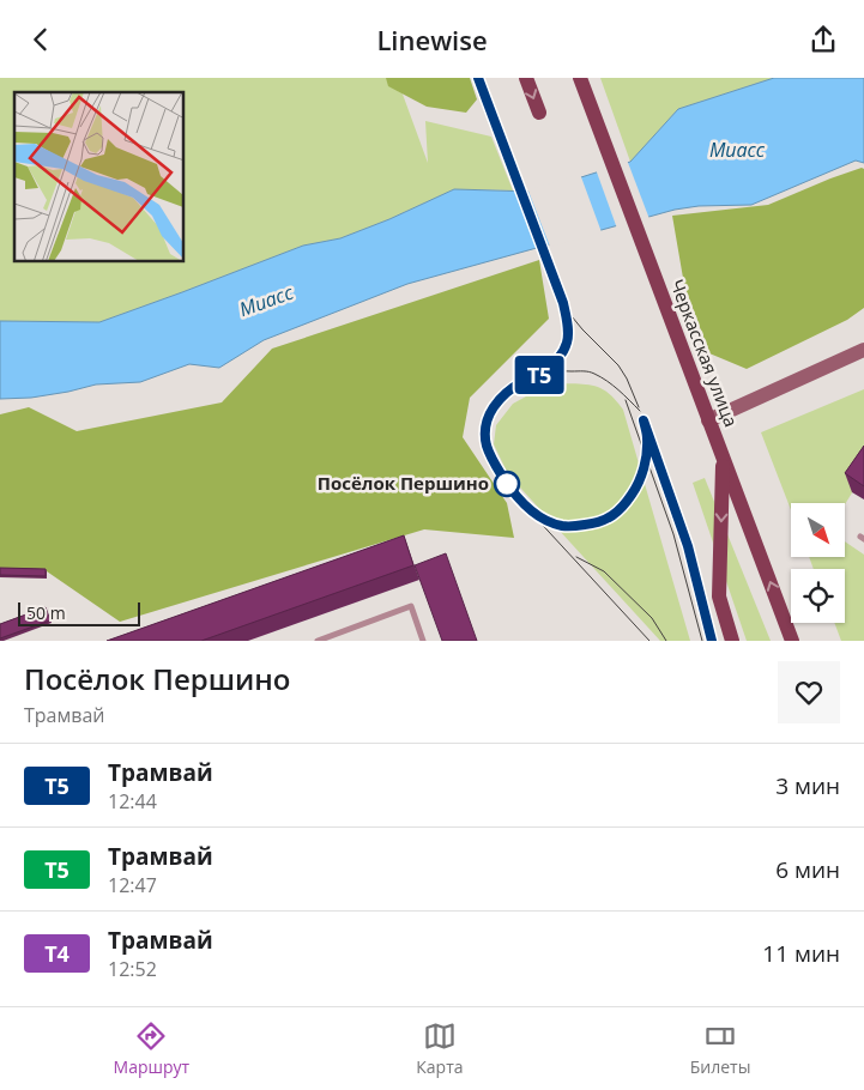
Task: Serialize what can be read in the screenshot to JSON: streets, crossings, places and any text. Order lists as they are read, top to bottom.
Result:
{
  "streets": {
    "main road": ["Черкасская улица"]
  },
  "water": ["Миасс"],
  "places": ["Посёлок Першино"],
  "lines": ["tram line T5"],
  "scale_bar": "50 m",
  "north": "bottom right",
  "page": {
    "header": "Linewise",
    "on_map": "T5",
    "scale": "50 m",
    "heading": ["Посёлок Першино", "Трамвай"],
    "list": [
      {
        "mark": "T5",
        "name": "Трамвай",
        "note": "12:44",
        "value": "3 мин"
      },
      {
        "mark": "T5",
        "name": "Трамвай",
        "note": "12:47",
        "value": "6 мин"
      },
      {
        "mark": "T4",
        "name": "Трамвай",
        "note": "12:52",
        "value": "11 мин"
      }
    ],
    "tabs": ["Маршрут", "Карта", "Билеты"]
  }
}
